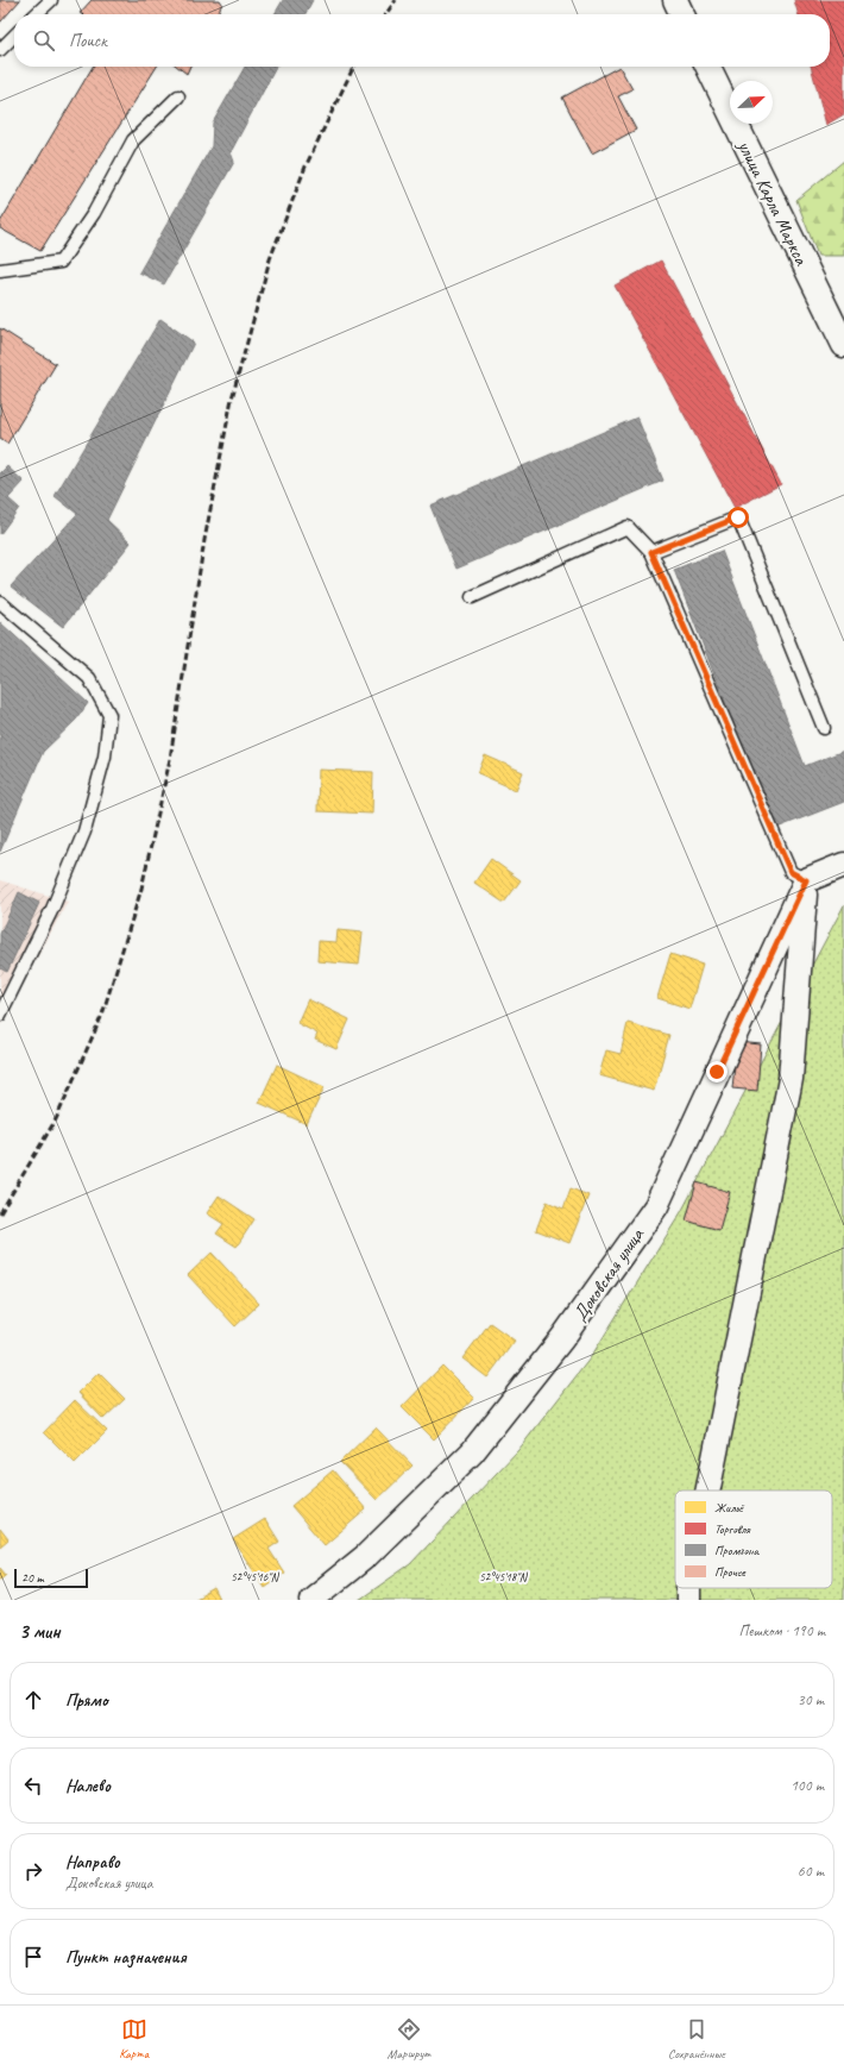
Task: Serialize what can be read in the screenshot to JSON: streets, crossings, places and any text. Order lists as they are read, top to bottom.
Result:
{
  "streets": {
    "street": ["улица Карла Маркса", "Доковская улица"]
  },
  "legend": [
    "Жильё",
    "Торговля",
    "Промзона",
    "Прочее"
  ],
  "scale_bar": "20 m",
  "north": "top right",
  "page": {
    "search": "Поиск",
    "scale": "20 m",
    "heading": ["3 мин", "Пешком · 190 m"],
    "list": [
      ["Прямо", "30 m"],
      ["Налево", "100 m"],
      ["Направо", "Доковская улица", "60 m"],
      "Пункт назначения"
    ],
    "nav": ["Карта", "Маршрут", "Сохранённые"]
  },
  "coordinates": ["52°45'16\"N", "52°45'18\"N"]
}
